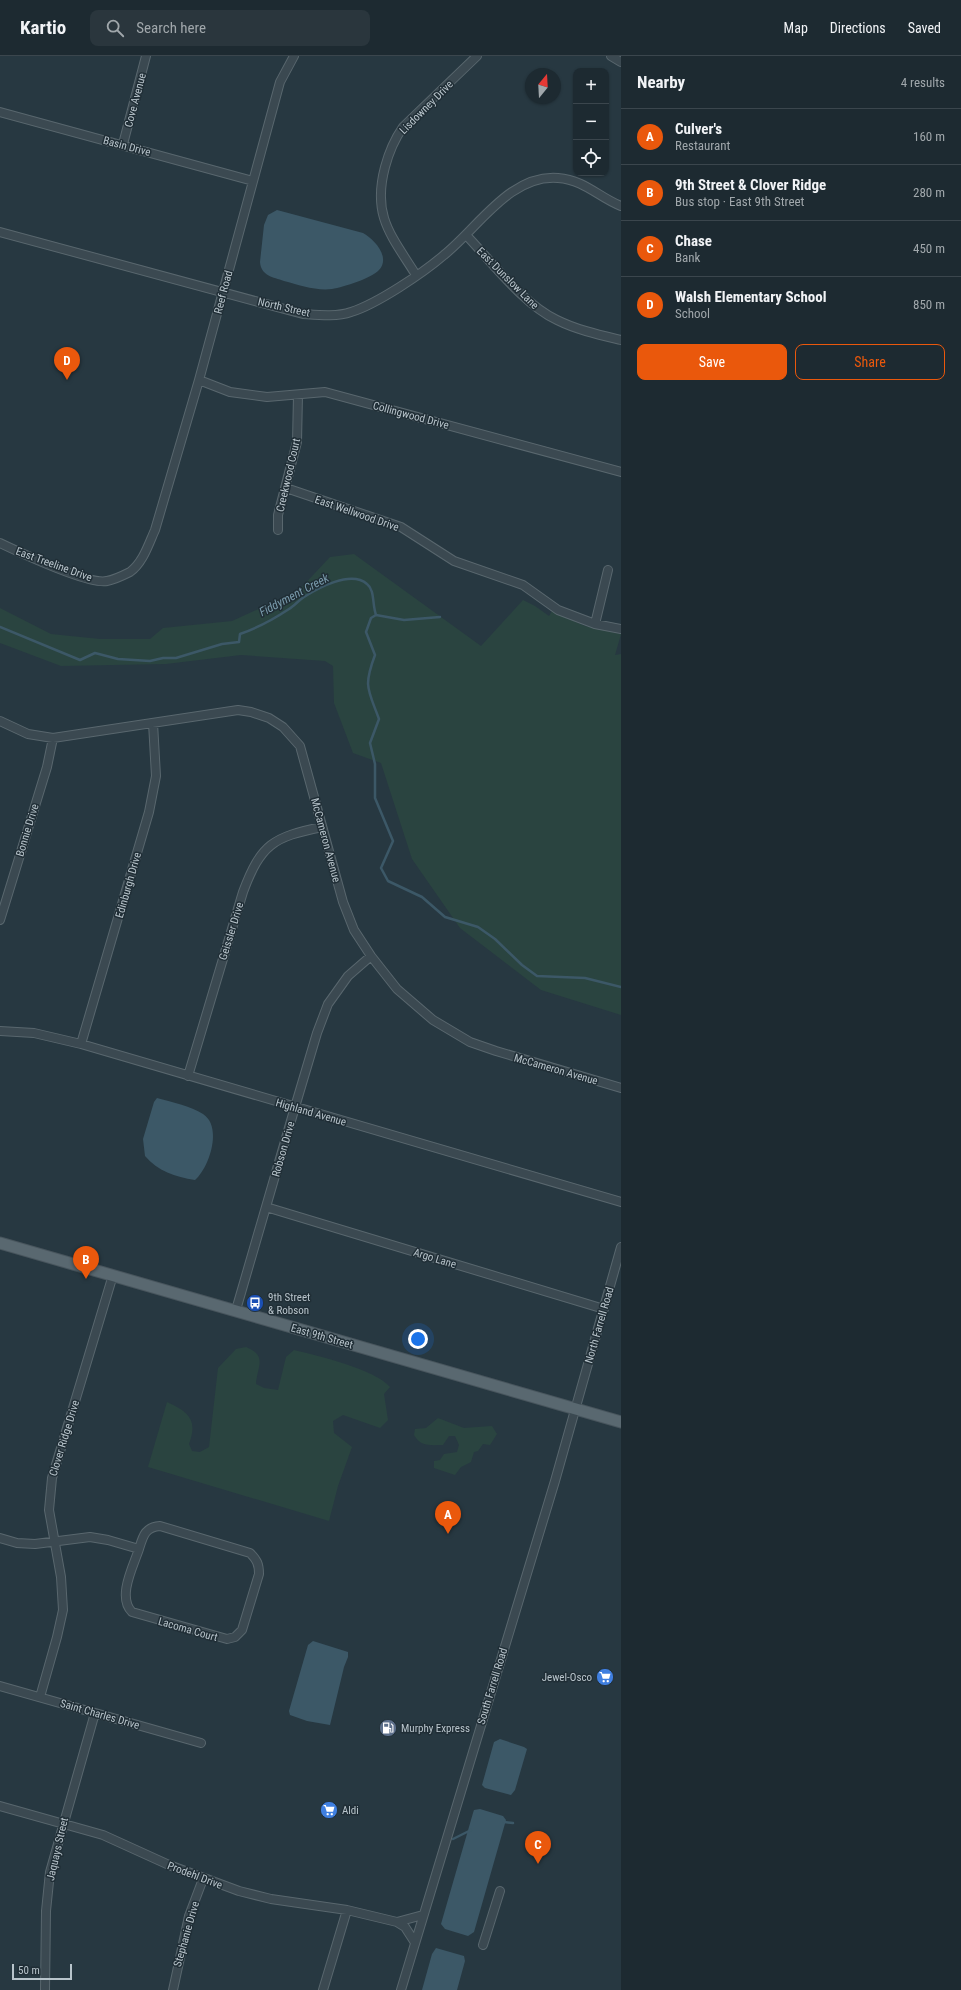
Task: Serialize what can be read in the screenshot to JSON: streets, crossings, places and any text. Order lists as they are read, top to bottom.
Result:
{
  "streets": {
    "main road": ["East 9th Street"],
    "street": [
      "Cove Avenue",
      "Lisdowney Drive",
      "Basin Drive",
      "East Dunslow Lane",
      "Reef Road",
      "North Street",
      "Collingwood Drive",
      "Creekwood Court",
      "East Wellwood Drive",
      "East Treeline Drive",
      "Bonnie Drive",
      "McCameron Avenue",
      "Edinburgh Drive",
      "Geissler Drive",
      "Highland Avenue",
      "Robson Drive",
      "Argo Lane",
      "North Farrell Road",
      "Clover Ridge Drive",
      "Lacoma Court",
      "South Farrell Road",
      "Saint Charles Drive",
      "Jaquays Street",
      "Prodehl Drive",
      "Stephanie Drive"
    ]
  },
  "crossings": [
    ["Cove Avenue", "Basin Drive"],
    ["Lisdowney Drive", "North Street"],
    ["Basin Drive", "Reef Road"],
    ["East Dunslow Lane", "North Street"],
    ["Reef Road", "North Street"],
    ["Reef Road", "Collingwood Drive"],
    ["Reef Road", "East Treeline Drive"],
    ["Collingwood Drive", "Creekwood Court"],
    ["Creekwood Court", "East Wellwood Drive"],
    ["Bonnie Drive", "McCameron Avenue"],
    ["McCameron Avenue", "Edinburgh Drive"],
    ["McCameron Avenue", "Geissler Drive"],
    ["McCameron Avenue", "Robson Drive"],
    ["Edinburgh Drive", "Highland Avenue"],
    ["Geissler Drive", "Highland Avenue"],
    ["Highland Avenue", "Robson Drive"],
    ["Robson Drive", "Argo Lane"],
    ["Robson Drive", "East 9th Street"],
    ["Argo Lane", "North Farrell Road"],
    ["North Farrell Road", "East 9th Street"],
    ["North Farrell Road", "South Farrell Road"],
    ["East 9th Street", "Clover Ridge Drive"],
    ["East 9th Street", "South Farrell Road"],
    ["Clover Ridge Drive", "Saint Charles Drive"],
    ["South Farrell Road", "Prodehl Drive"],
    ["Saint Charles Drive", "Jaquays Street"],
    ["Jaquays Street", "Prodehl Drive"],
    ["Prodehl Drive", "Stephanie Drive"]
  ],
  "water": ["Fiddyment Creek"],
  "places": {
    "bus stop": ["9th Street & Robson"],
    "supermarket": ["Jewel-Osco", "Aldi"],
    "fuel station": ["Murphy Express"]
  },
  "scale_bar": "50 m",
  "north": "top",
  "page": {
    "header": "Kartio",
    "search": "Search here",
    "nav": ["Map", "Directions", "Saved"],
    "heading": ["Nearby", "4 results"],
    "map_buttons": ["+", "−"],
    "list": [
      {
        "mark": "A",
        "name": "Culver's",
        "note": "Restaurant",
        "value": "160 m"
      },
      {
        "mark": "B",
        "name": "9th Street & Clover Ridge",
        "note": "Bus stop · East 9th Street",
        "value": "280 m"
      },
      {
        "mark": "C",
        "name": "Chase",
        "note": "Bank",
        "value": "450 m"
      },
      {
        "mark": "D",
        "name": "Walsh Elementary School",
        "note": "School",
        "value": "850 m"
      }
    ],
    "buttons": ["Save", "Share"],
    "pins": [
      "D",
      "B",
      "A",
      "C"
    ],
    "scale": "50 m"
  }
}
